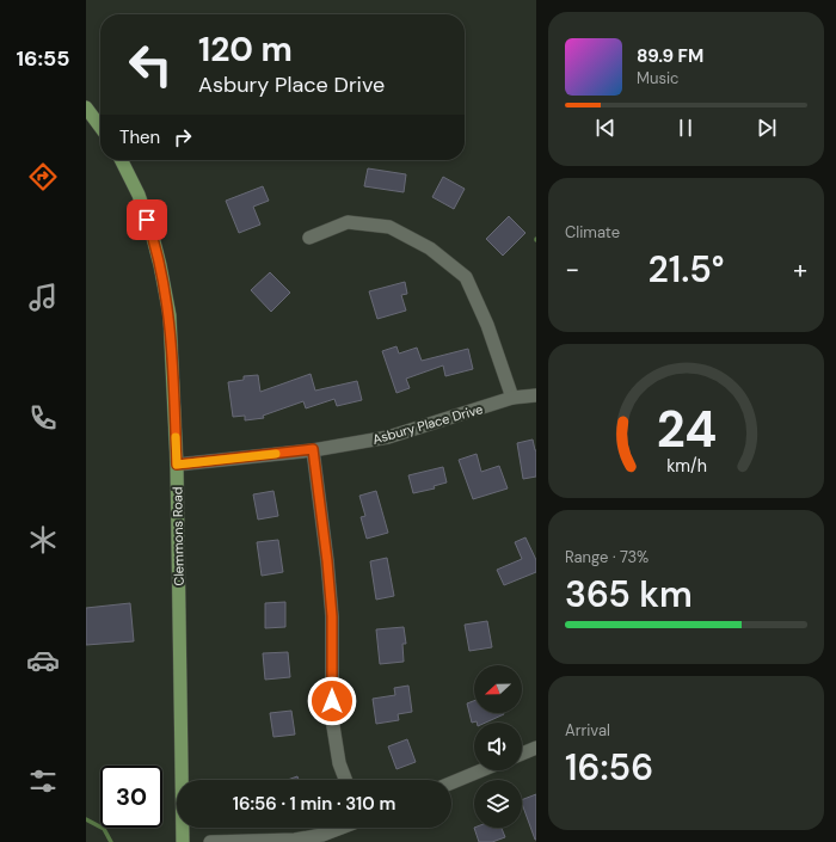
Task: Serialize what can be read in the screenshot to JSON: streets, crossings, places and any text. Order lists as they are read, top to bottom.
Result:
{
  "streets": {
    "main road": ["Clemmons Road"],
    "street": ["Asbury Place Drive"]
  },
  "crossings": [
    ["Asbury Place Drive", "Clemmons Road"]
  ],
  "north": "left",
  "page": {
    "tabs": "16:55",
    "turn": ["120 m", "Asbury Place Drive"],
    "song": ["89.9 FM", "Music"],
    "then": "Then",
    "tile": [
      "Climate",
      ["Range · 73%", "365 km"],
      ["Arrival", "16:56"]
    ],
    "heat": ["−", "21.5°", "+"],
    "limit": "30",
    "trip": "16:56 · 1 min · 310 m",
    "gauge": ["24", "km/h"]
  }
}
